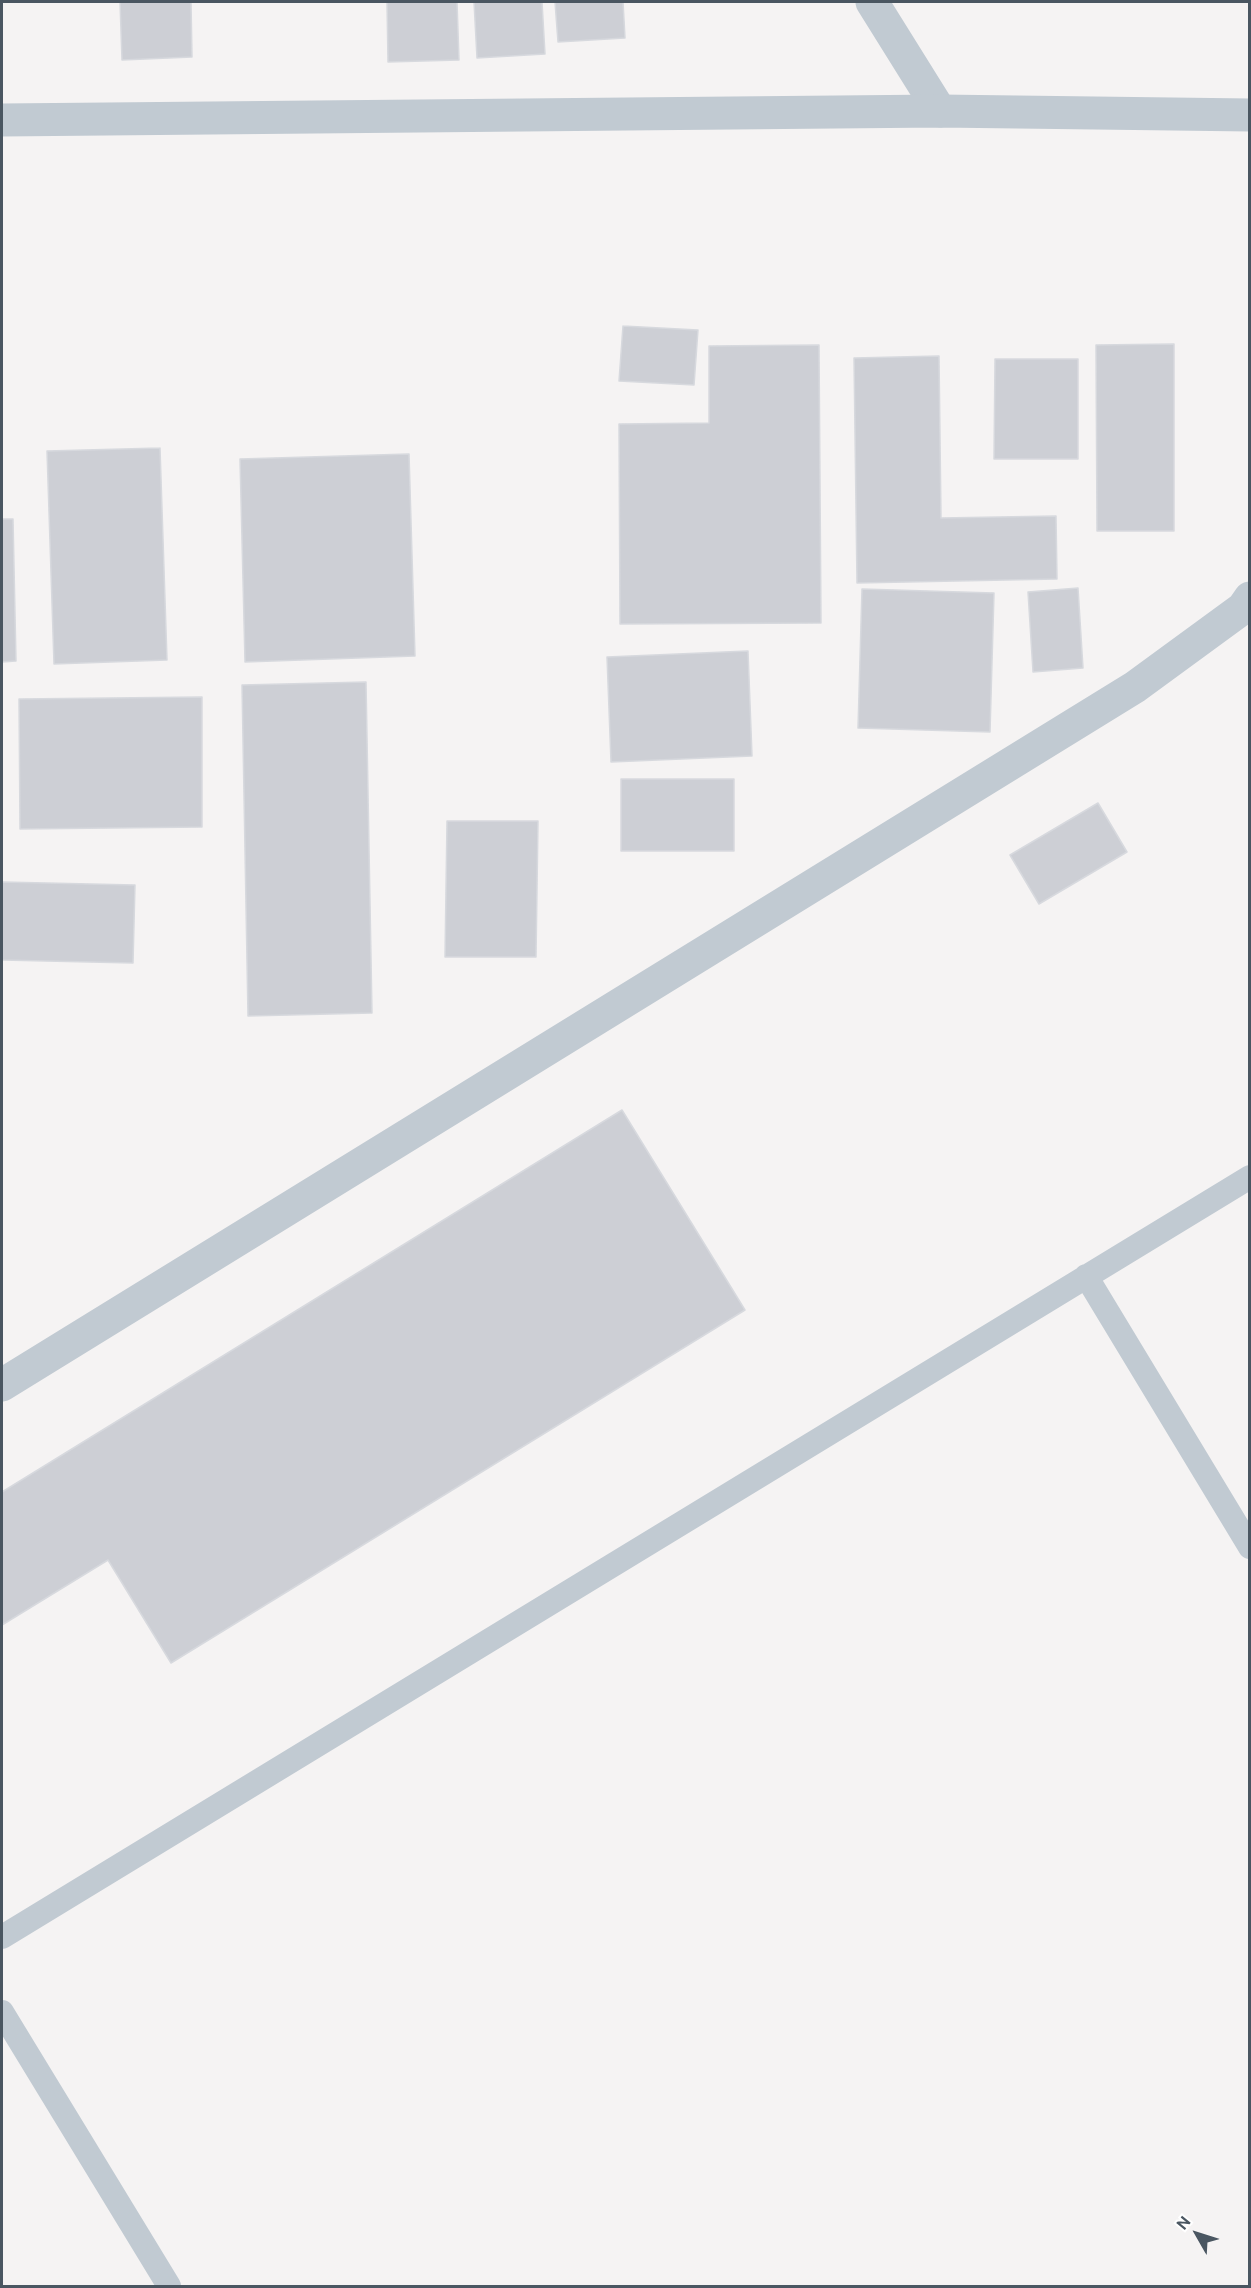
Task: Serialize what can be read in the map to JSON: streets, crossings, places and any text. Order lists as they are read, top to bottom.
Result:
{
  "north": "top left"
}
